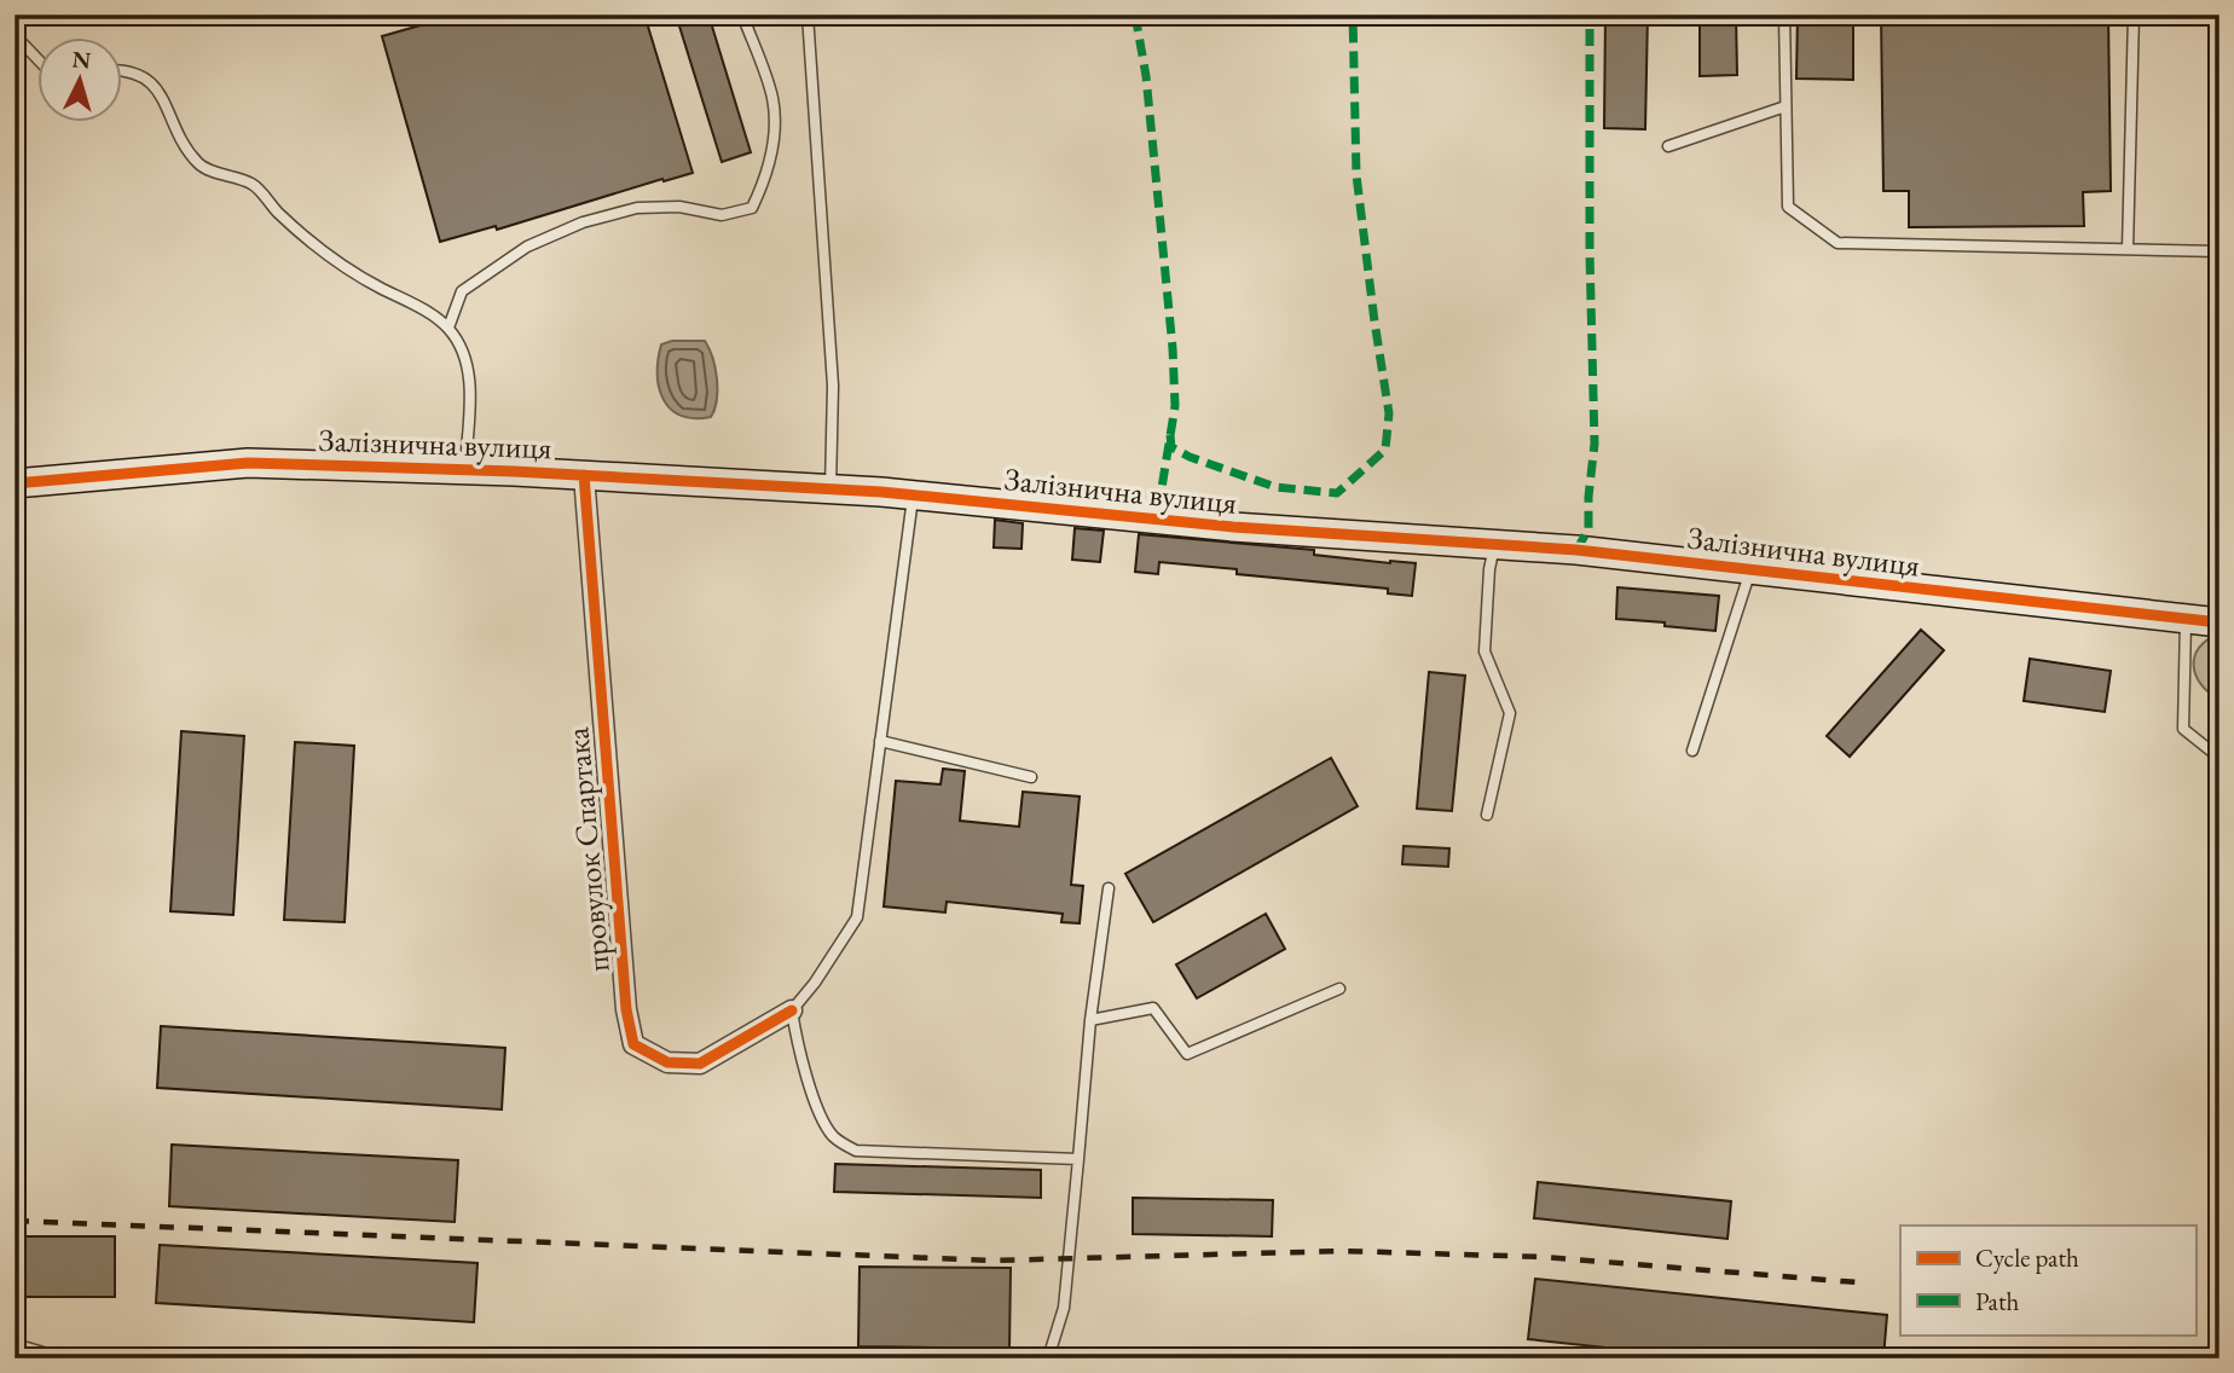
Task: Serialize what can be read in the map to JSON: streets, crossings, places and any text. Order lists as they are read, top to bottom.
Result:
{
  "streets": {
    "street": ["Залізнична вулиця", "провулок Спартака"]
  },
  "crossings": [
    ["Залізнична вулиця", "провулок Спартака"]
  ],
  "legend": ["Cycle path", "Path"],
  "north": "top"
}
